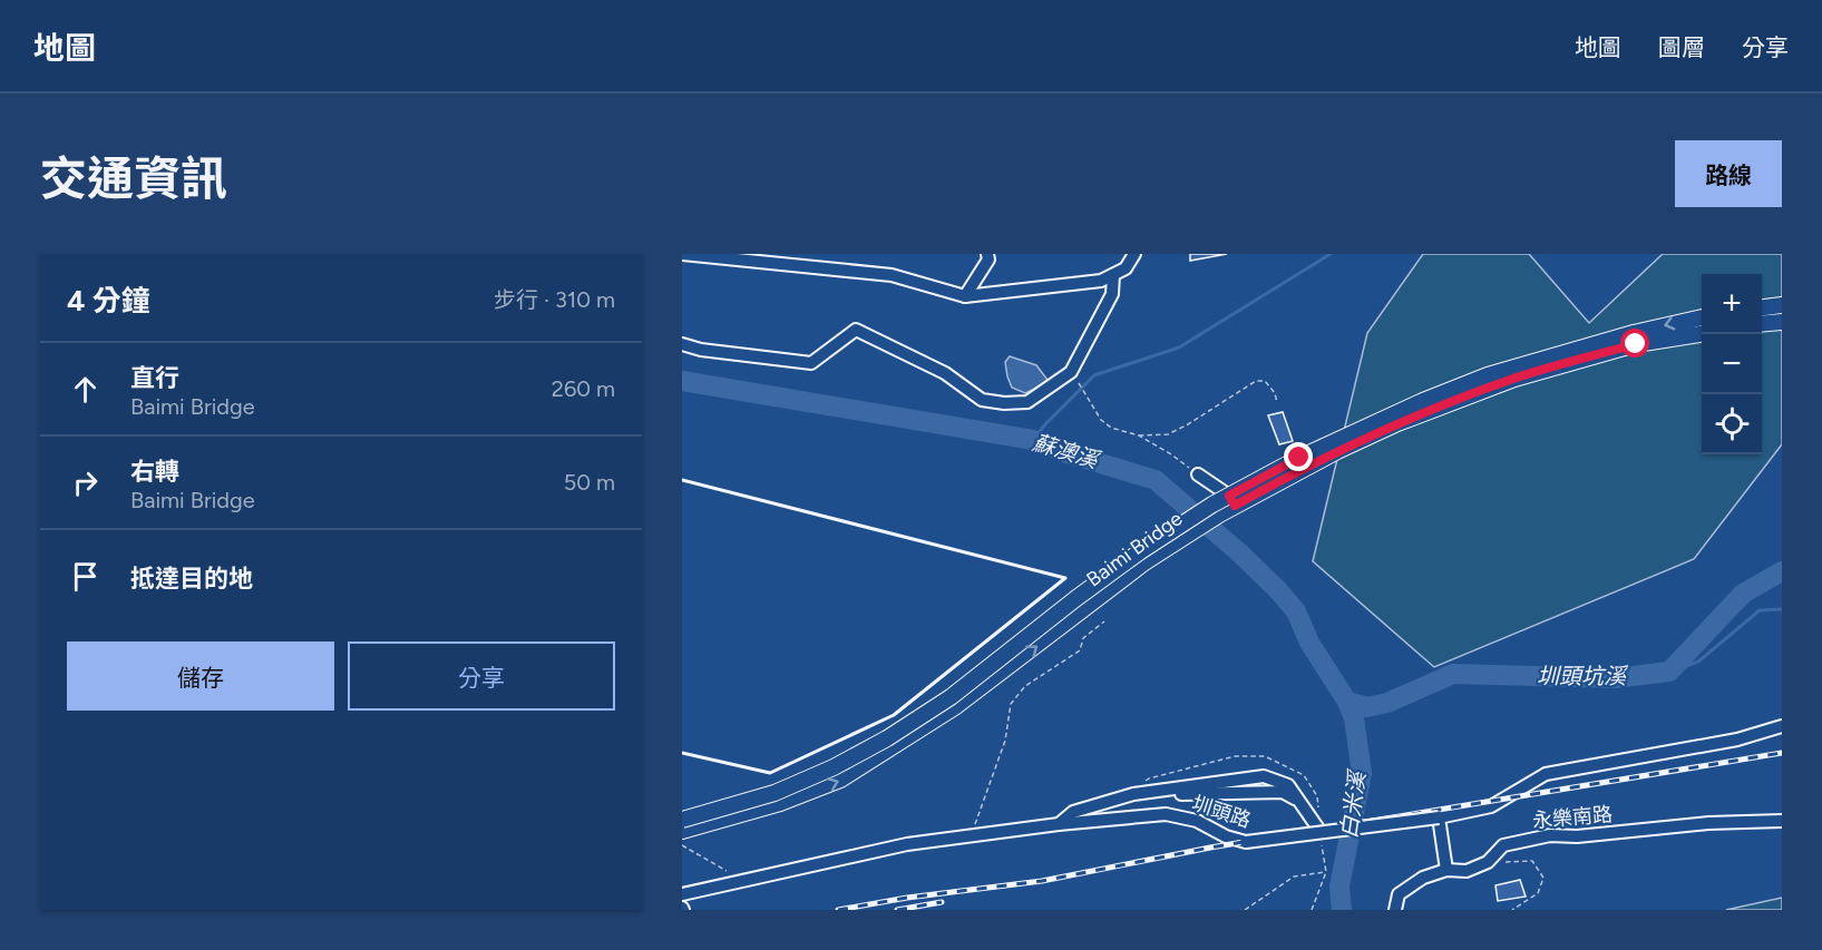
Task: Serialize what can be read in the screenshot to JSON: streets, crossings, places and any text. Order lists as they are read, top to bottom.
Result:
{
  "streets": {
    "main road": ["Baimi Bridge"],
    "street": ["圳頭路", "永樂南路"]
  },
  "water": ["蘇澳溪", "圳頭坑溪", "白米溪"],
  "page": {
    "header": "地圖",
    "nav": ["地圖", "圖層", "分享"],
    "title": "交通資訊",
    "buttons": [
      "路線",
      ["儲存", "分享"]
    ],
    "heading": ["4 分鐘", "步行 · 310 m"],
    "map_buttons": ["+", "−"],
    "list": [
      ["直行", "Baimi Bridge", "260 m"],
      ["右轉", "Baimi Bridge", "50 m"],
      "抵達目的地"
    ]
  }
}
